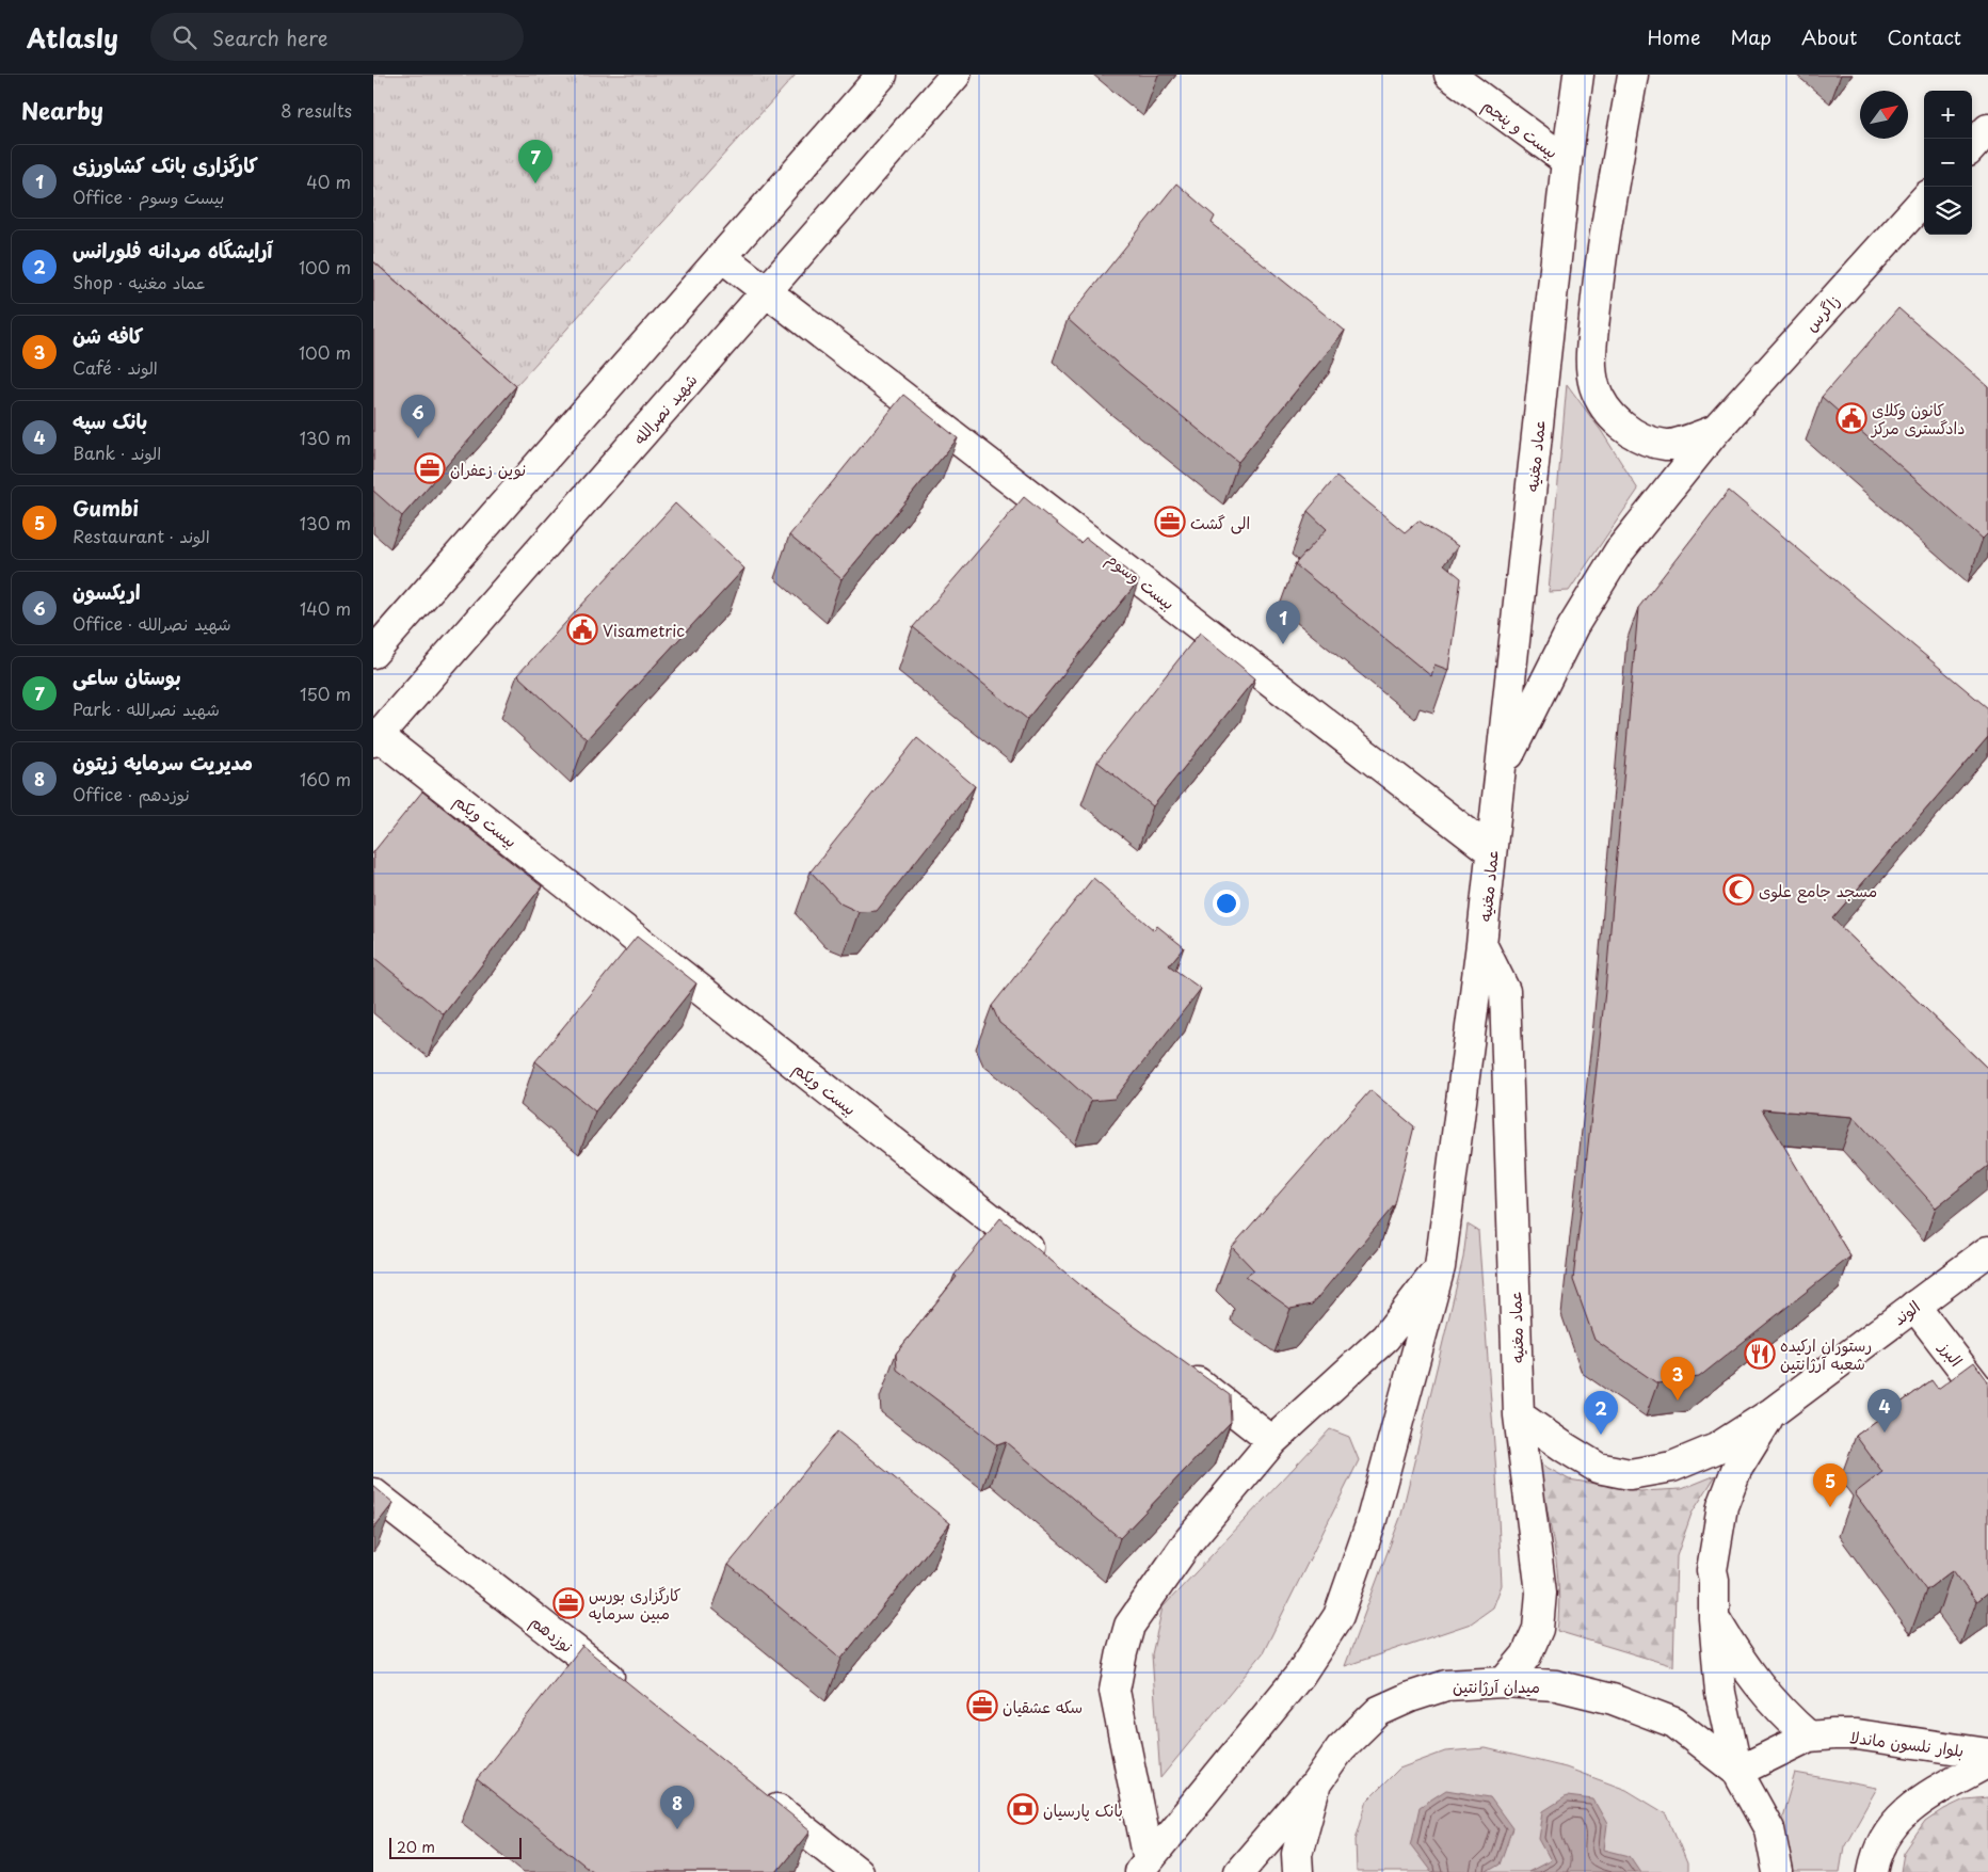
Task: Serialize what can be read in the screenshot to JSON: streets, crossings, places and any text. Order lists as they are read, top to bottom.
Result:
{
  "streets": {
    "main road": [
      "بیست و پنجم",
      "زاگرس",
      "شهید نصرالله",
      "عماد مغنیه",
      "بیست وسوم",
      "بیست ویکم",
      "الوند",
      "البرز",
      "نوزدهم",
      "میدان آرژانتین",
      "بلوار نلسون ماندلا"
    ]
  },
  "crossings": [
    ["بیست و پنجم", "عماد مغنیه"],
    ["زاگرس", "عماد مغنیه"],
    ["شهید نصرالله", "بیست وسوم"],
    ["شهید نصرالله", "بیست ویکم"],
    ["عماد مغنیه", "بیست وسوم"],
    ["عماد مغنیه", "الوند"],
    ["عماد مغنیه", "میدان آرژانتین"],
    ["الوند", "البرز"],
    ["میدان آرژانتین", "بلوار نلسون ماندلا"]
  ],
  "places": {
    "public building": ["کانون وکلای دادگستری مرکز", "Visametric"],
    "office": [
      "نوین زعفران",
      "الی گشت",
      "کارگزاری بورس مبین سرمایه",
      "سکه عشقیان"
    ],
    "mosque": ["مسجد جامع علوی"],
    "restaurant": ["رستوران ارکیده شعبه آرژانتین"],
    "bank": ["بانک پارسیان"]
  },
  "scale_bar": "20 m",
  "north": "top right",
  "page": {
    "header": "Atlasly",
    "search": "Search here",
    "nav": [
      "Home",
      "Map",
      "About",
      "Contact"
    ],
    "heading": ["Nearby", "8 results"],
    "map_buttons": ["+", "−"],
    "pins": [
      "7",
      "6",
      "1",
      "3",
      "4",
      "2",
      "5",
      "8"
    ],
    "list": [
      {
        "mark": "1",
        "name": "کارگزاری بانک کشاورزی",
        "note": "Office · بیست وسوم",
        "value": "40 m"
      },
      {
        "mark": "2",
        "name": "آرایشگاه مردانه فلورانس",
        "note": "Shop · عماد مغنیه",
        "value": "100 m"
      },
      {
        "mark": "3",
        "name": "کافه شن",
        "note": "Café · الوند",
        "value": "100 m"
      },
      {
        "mark": "4",
        "name": "بانک سپه",
        "note": "Bank · الوند",
        "value": "130 m"
      },
      {
        "mark": "5",
        "name": "Gumbi",
        "note": "Restaurant · الوند",
        "value": "130 m"
      },
      {
        "mark": "6",
        "name": "اریکسون",
        "note": "Office · شهید نصرالله",
        "value": "140 m"
      },
      {
        "mark": "7",
        "name": "بوستان ساعی",
        "note": "Park · شهید نصرالله",
        "value": "150 m"
      },
      {
        "mark": "8",
        "name": "مدیریت سرمایه زیتون",
        "note": "Office · نوزدهم",
        "value": "160 m"
      }
    ],
    "scale": "20 m"
  }
}
